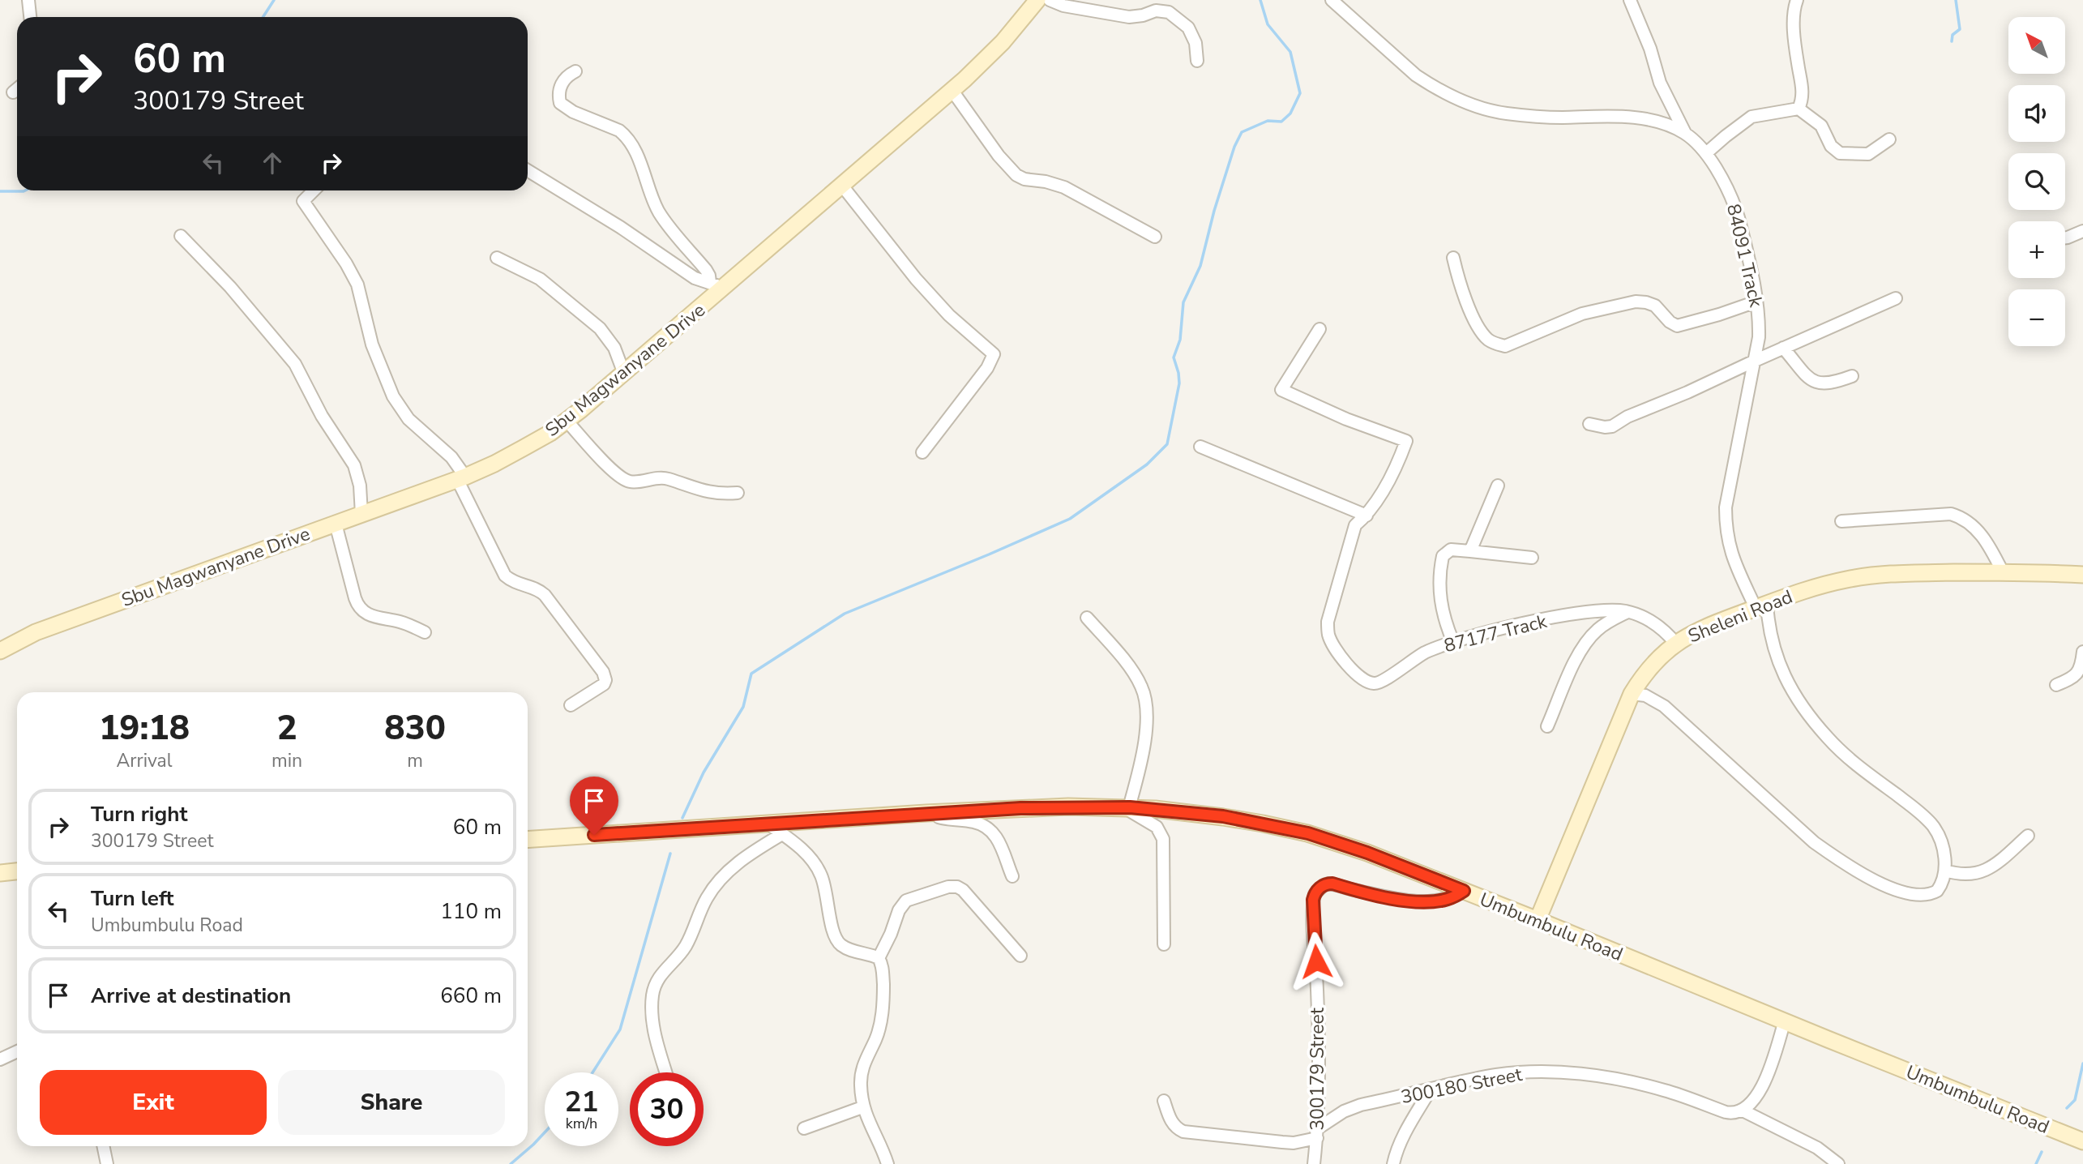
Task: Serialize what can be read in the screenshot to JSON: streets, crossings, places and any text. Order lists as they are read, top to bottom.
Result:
{
  "streets": {
    "main road": ["Sbu Magwanyane Drive", "Sheleni Road", "Umbumbulu Road"],
    "street": [
      "84091 Track",
      "87177 Track",
      "300179 Street",
      "300180 Street"
    ]
  },
  "crossings": [
    ["84091 Track", "Sheleni Road"],
    ["Sheleni Road", "Umbumbulu Road"],
    ["Umbumbulu Road", "300179 Street"],
    ["300179 Street", "300180 Street"]
  ],
  "north": "top left",
  "page": {
    "map_buttons": ["+", "−"],
    "turn": ["60 m", "300179 Street"],
    "eta": [
      "19:18",
      "Arrival",
      "2",
      "min",
      "830",
      "m"
    ],
    "list": [
      {
        "name": "Turn right",
        "note": "300179 Street",
        "value": "60 m"
      },
      {
        "name": "Turn left",
        "note": "Umbumbulu Road",
        "value": "110 m"
      },
      {
        "name": "Arrive at destination",
        "value": "660 m"
      }
    ],
    "buttons": ["Exit", "Share"],
    "speed": "21 km/h",
    "limit": "30"
  }
}
